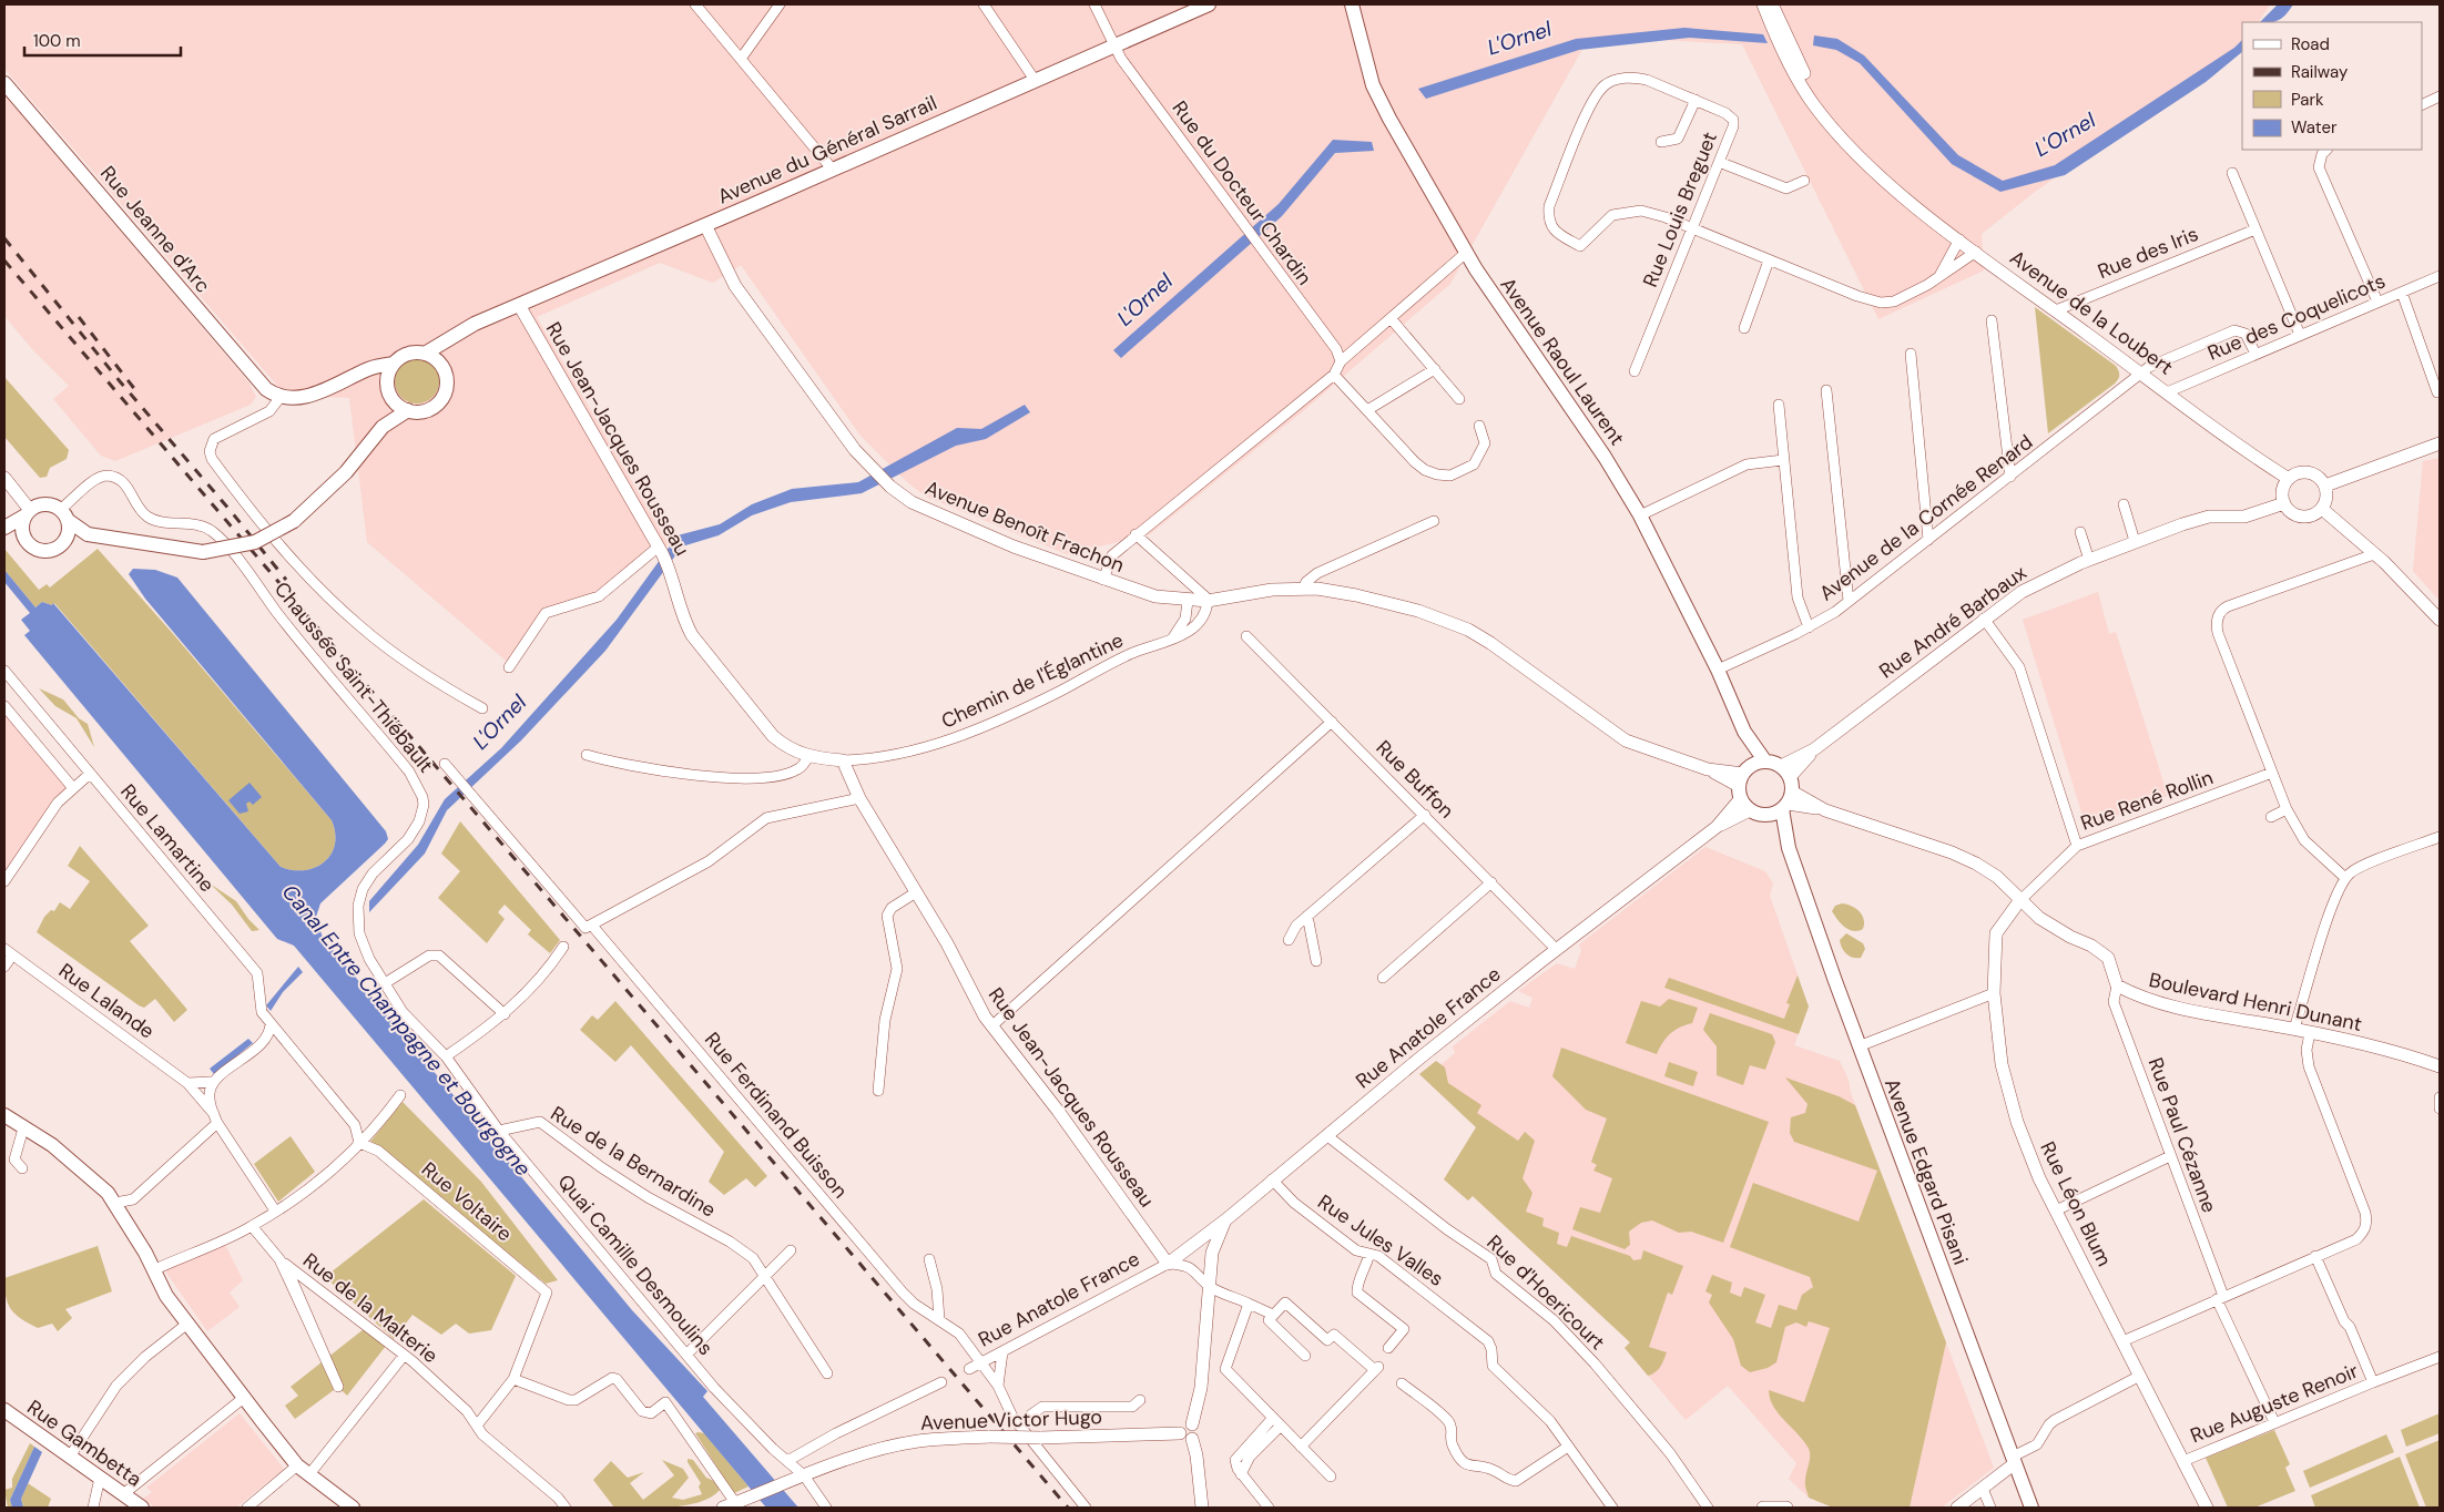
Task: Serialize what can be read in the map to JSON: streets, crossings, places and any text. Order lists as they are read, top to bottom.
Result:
{
  "streets": {
    "main road": [
      "Avenue du Général Sarrail",
      "Rue Jeanne d'Arc",
      "Avenue Raoul Laurent",
      "Avenue Edgard Pisani",
      "Rue Gambetta"
    ],
    "street": [
      "Rue du Docteur Chardin",
      "Rue Louis Breguet",
      "Rue des Iris",
      "Avenue de la Loubert",
      "Rue des Coquelicots",
      "Rue Jean-Jacques Rousseau",
      "Avenue de la Cornée Renard",
      "Avenue Benoît Frachon",
      "Rue André Barbaux",
      "Chaussée Saint-Thiébault",
      "Chemin de l'Églantine",
      "Rue Buffon",
      "Rue René Rollin",
      "Rue Lamartine",
      "Rue Lalande",
      "Boulevard Henri Dunant",
      "Rue Anatole France",
      "Rue Ferdinand Buisson",
      "Rue Paul Cézanne",
      "Rue de la Bernardine",
      "Rue Voltaire",
      "Rue Léon Blum",
      "Rue Jules Valles",
      "Quai Camille Desmoulins",
      "Rue d'Hoericourt",
      "Rue de la Malterie",
      "Rue Auguste Renoir",
      "Avenue Victor Hugo"
    ]
  },
  "crossings": [
    ["Avenue du Général Sarrail", "Rue du Docteur Chardin"],
    ["Avenue du Général Sarrail", "Rue Jean-Jacques Rousseau"],
    ["Avenue du Général Sarrail", "Avenue Benoît Frachon"],
    ["Rue des Iris", "Avenue de la Loubert"],
    ["Avenue de la Loubert", "Rue des Coquelicots"],
    ["Avenue de la Loubert", "Avenue de la Cornée Renard"],
    ["Avenue de la Loubert", "Rue André Barbaux"],
    ["Rue des Coquelicots", "Avenue de la Cornée Renard"],
    ["Avenue Raoul Laurent", "Avenue de la Cornée Renard"],
    ["Avenue Raoul Laurent", "Avenue Benoît Frachon"],
    ["Avenue Raoul Laurent", "Rue André Barbaux"],
    ["Avenue Raoul Laurent", "Rue Anatole France"],
    ["Avenue Raoul Laurent", "Avenue Edgard Pisani"],
    ["Rue Jean-Jacques Rousseau", "Chemin de l'Églantine"],
    ["Rue Jean-Jacques Rousseau", "Rue Anatole France"],
    ["Avenue Benoît Frachon", "Rue André Barbaux"],
    ["Avenue Benoît Frachon", "Chemin de l'Églantine"],
    ["Avenue Benoît Frachon", "Rue Anatole France"],
    ["Avenue Benoît Frachon", "Avenue Edgard Pisani"],
    ["Rue André Barbaux", "Rue Anatole France"],
    ["Rue André Barbaux", "Avenue Edgard Pisani"],
    ["Chaussée Saint-Thiébault", "Quai Camille Desmoulins"],
    ["Rue Buffon", "Rue Anatole France"],
    ["Rue René Rollin", "Rue Léon Blum"],
    ["Rue Lamartine", "Rue Voltaire"],
    ["Boulevard Henri Dunant", "Rue Paul Cézanne"],
    ["Rue Anatole France", "Rue Ferdinand Buisson"],
    ["Rue Anatole France", "Avenue Edgard Pisani"],
    ["Rue Anatole France", "Rue Jules Valles"],
    ["Rue Anatole France", "Rue d'Hoericourt"],
    ["Rue Paul Cézanne", "Rue Auguste Renoir"],
    ["Rue de la Bernardine", "Quai Camille Desmoulins"],
    ["Rue Léon Blum", "Rue Auguste Renoir"],
    ["Quai Camille Desmoulins", "Avenue Victor Hugo"]
  ],
  "water": ["L'Ornel", "Canal Entre Champagne et Bourgogne"],
  "legend": [
    "Road",
    "Railway",
    "Park",
    "Water"
  ],
  "scale_bar": "100 m"
}
